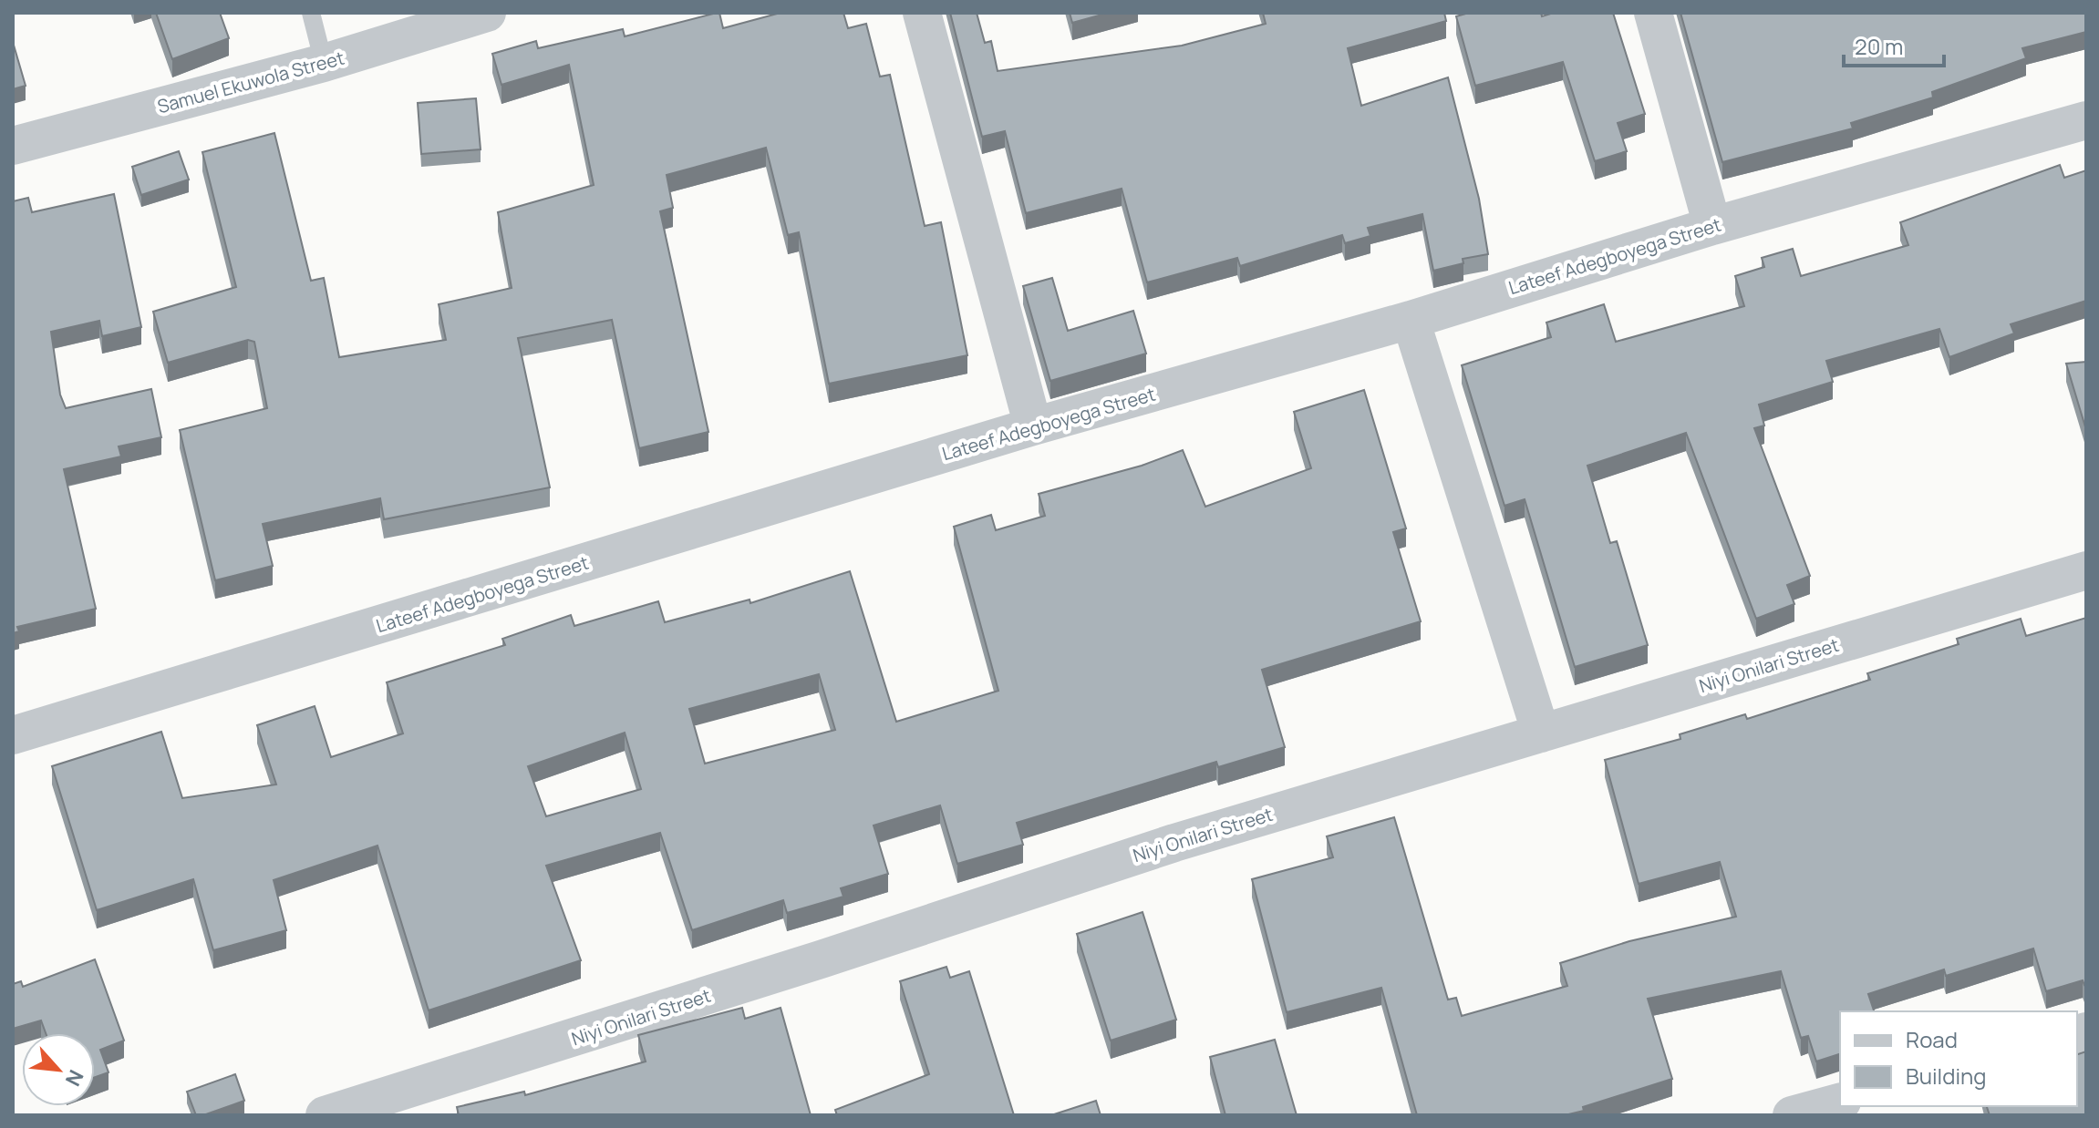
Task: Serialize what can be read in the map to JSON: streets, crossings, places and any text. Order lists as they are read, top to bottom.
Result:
{
  "streets": {
    "street": ["Samuel Ekuwola Street", "Lateef Adegboyega Street", "Niyi Onilari Street"]
  },
  "legend": ["Road", "Building"],
  "scale_bar": "20 m",
  "north": "bottom right"
}
